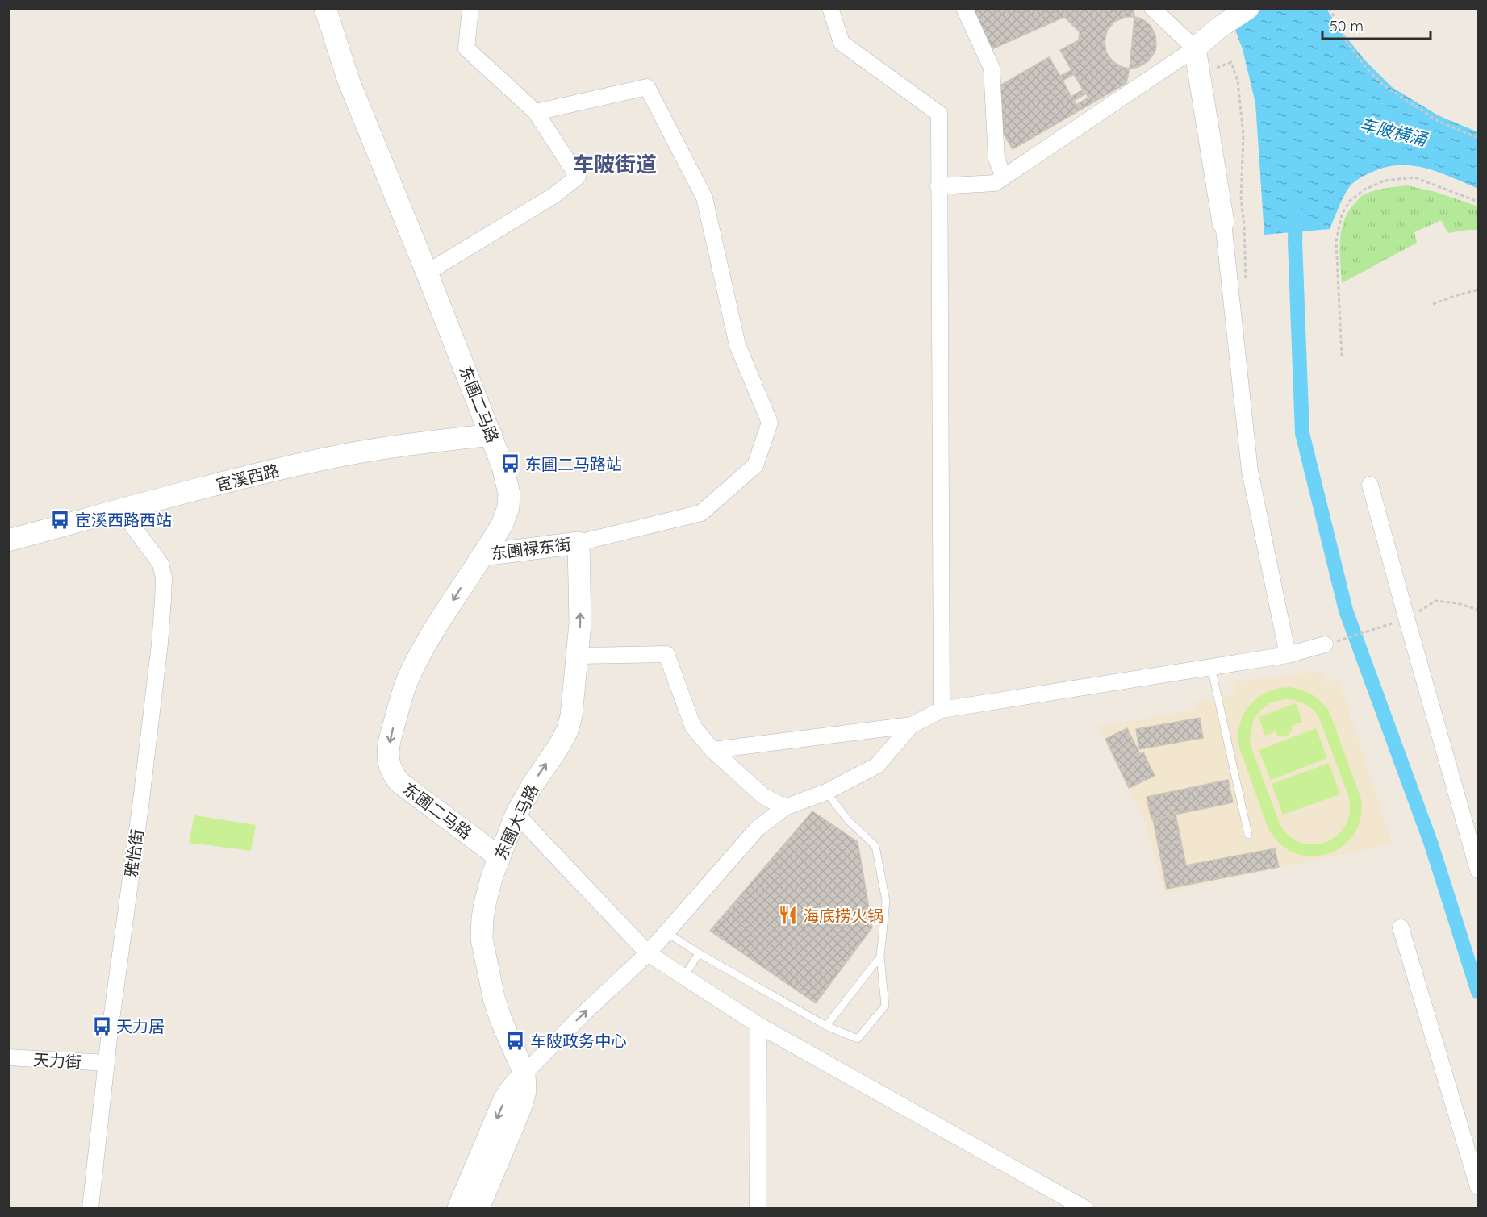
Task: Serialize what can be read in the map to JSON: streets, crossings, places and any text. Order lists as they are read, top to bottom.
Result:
{
  "streets": {
    "street": [
      "东圃二马路",
      "宦溪西路",
      "东圃禄东街",
      "东圃大马路",
      "雅怡街",
      "天力街"
    ]
  },
  "crossings": [
    ["东圃二马路", "宦溪西路"],
    ["东圃二马路", "东圃禄东街"],
    ["东圃二马路", "东圃大马路"],
    ["宦溪西路", "雅怡街"],
    ["东圃禄东街", "东圃大马路"],
    ["雅怡街", "天力街"]
  ],
  "one_way": ["东圃大马路"],
  "districts": ["车陂街道"],
  "water": ["车陂横涌"],
  "places": {
    "bus stop": [
      "东圃二马路站",
      "宦溪西路西站",
      "天力居",
      "车陂政务中心"
    ],
    "restaurant": ["海底捞火锅"]
  },
  "scale_bar": "50 m"
}
